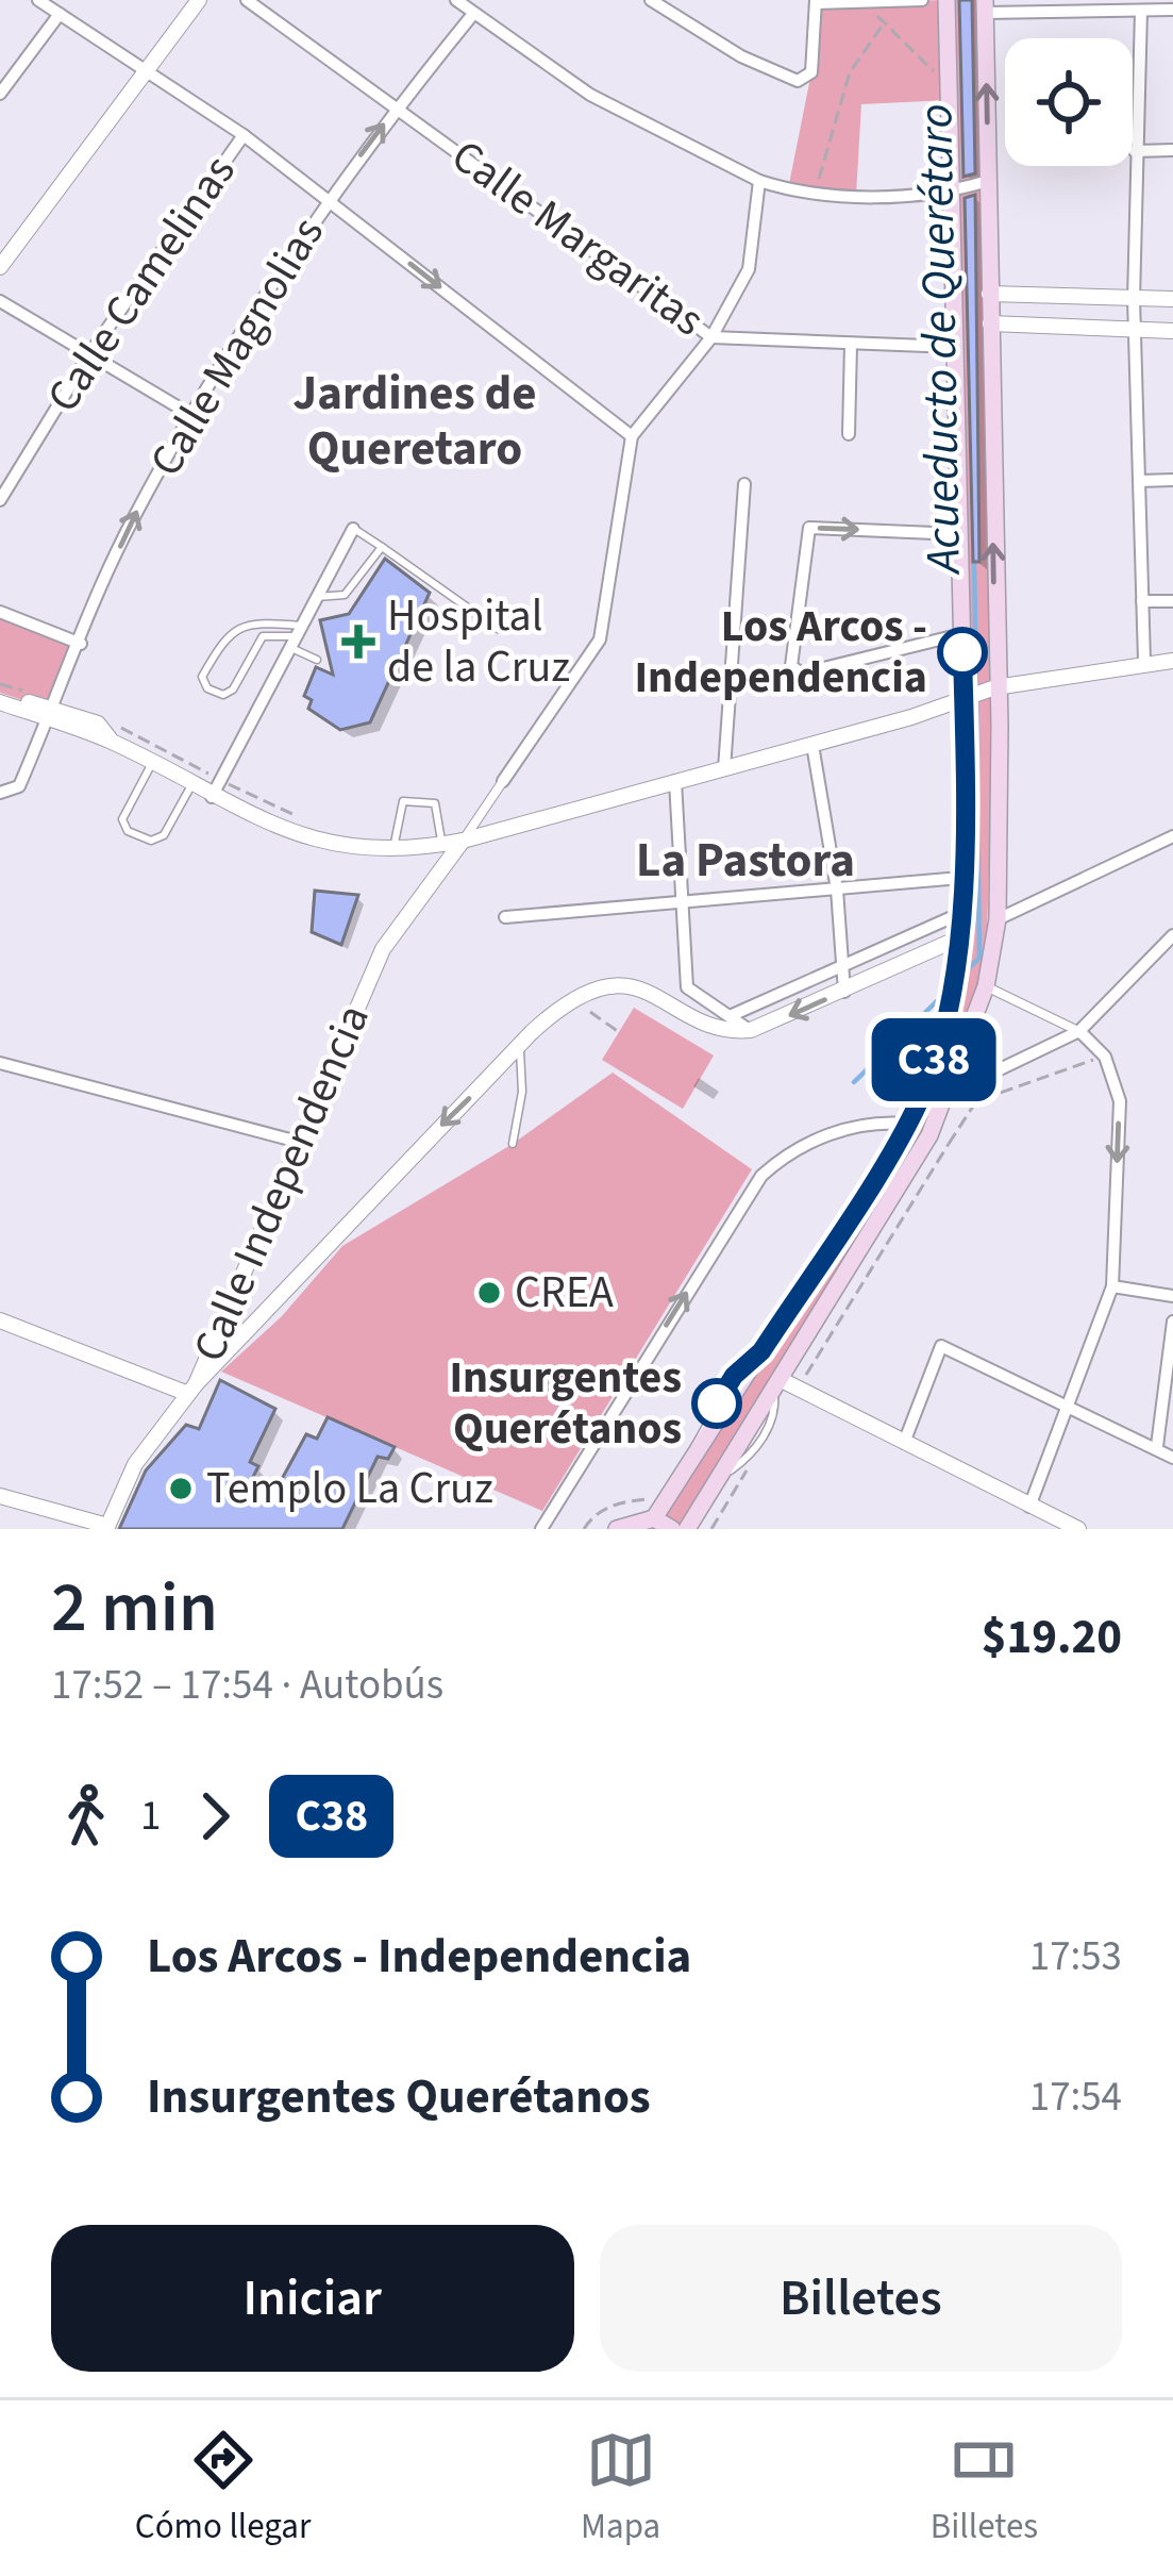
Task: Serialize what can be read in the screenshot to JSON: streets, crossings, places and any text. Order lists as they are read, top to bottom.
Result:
{
  "streets": {
    "street": [
      "Calle Margaritas",
      "Calle Camelinas",
      "Calle Magnolias",
      "Calle Independencia"
    ]
  },
  "crossings": [
    ["Calle Margaritas", "Calle Magnolias"]
  ],
  "one_way": ["Calle Magnolias"],
  "districts": ["Jardines de Queretaro", "La Pastora"],
  "water": ["Acueducto de Querétaro"],
  "places": {
    "health": ["Hospital de la Cruz"],
    "other": [
      "Los Arcos - Independencia",
      "CREA",
      "Insurgentes Querétanos",
      "Templo La Cruz"
    ]
  },
  "lines": ["bus line C38"],
  "page": {
    "on_map": "C38",
    "heading": ["2 min", "17:52 – 17:54 · Autobús", "$19.20"],
    "legs": ["1", "C38"],
    "list": [
      {
        "name": "Los Arcos - Independencia",
        "value": "17:53"
      },
      {
        "name": "Insurgentes Querétanos",
        "value": "17:54"
      }
    ],
    "buttons": ["Iniciar", "Billetes"],
    "tabs": ["Cómo llegar", "Mapa", "Billetes"]
  }
}
